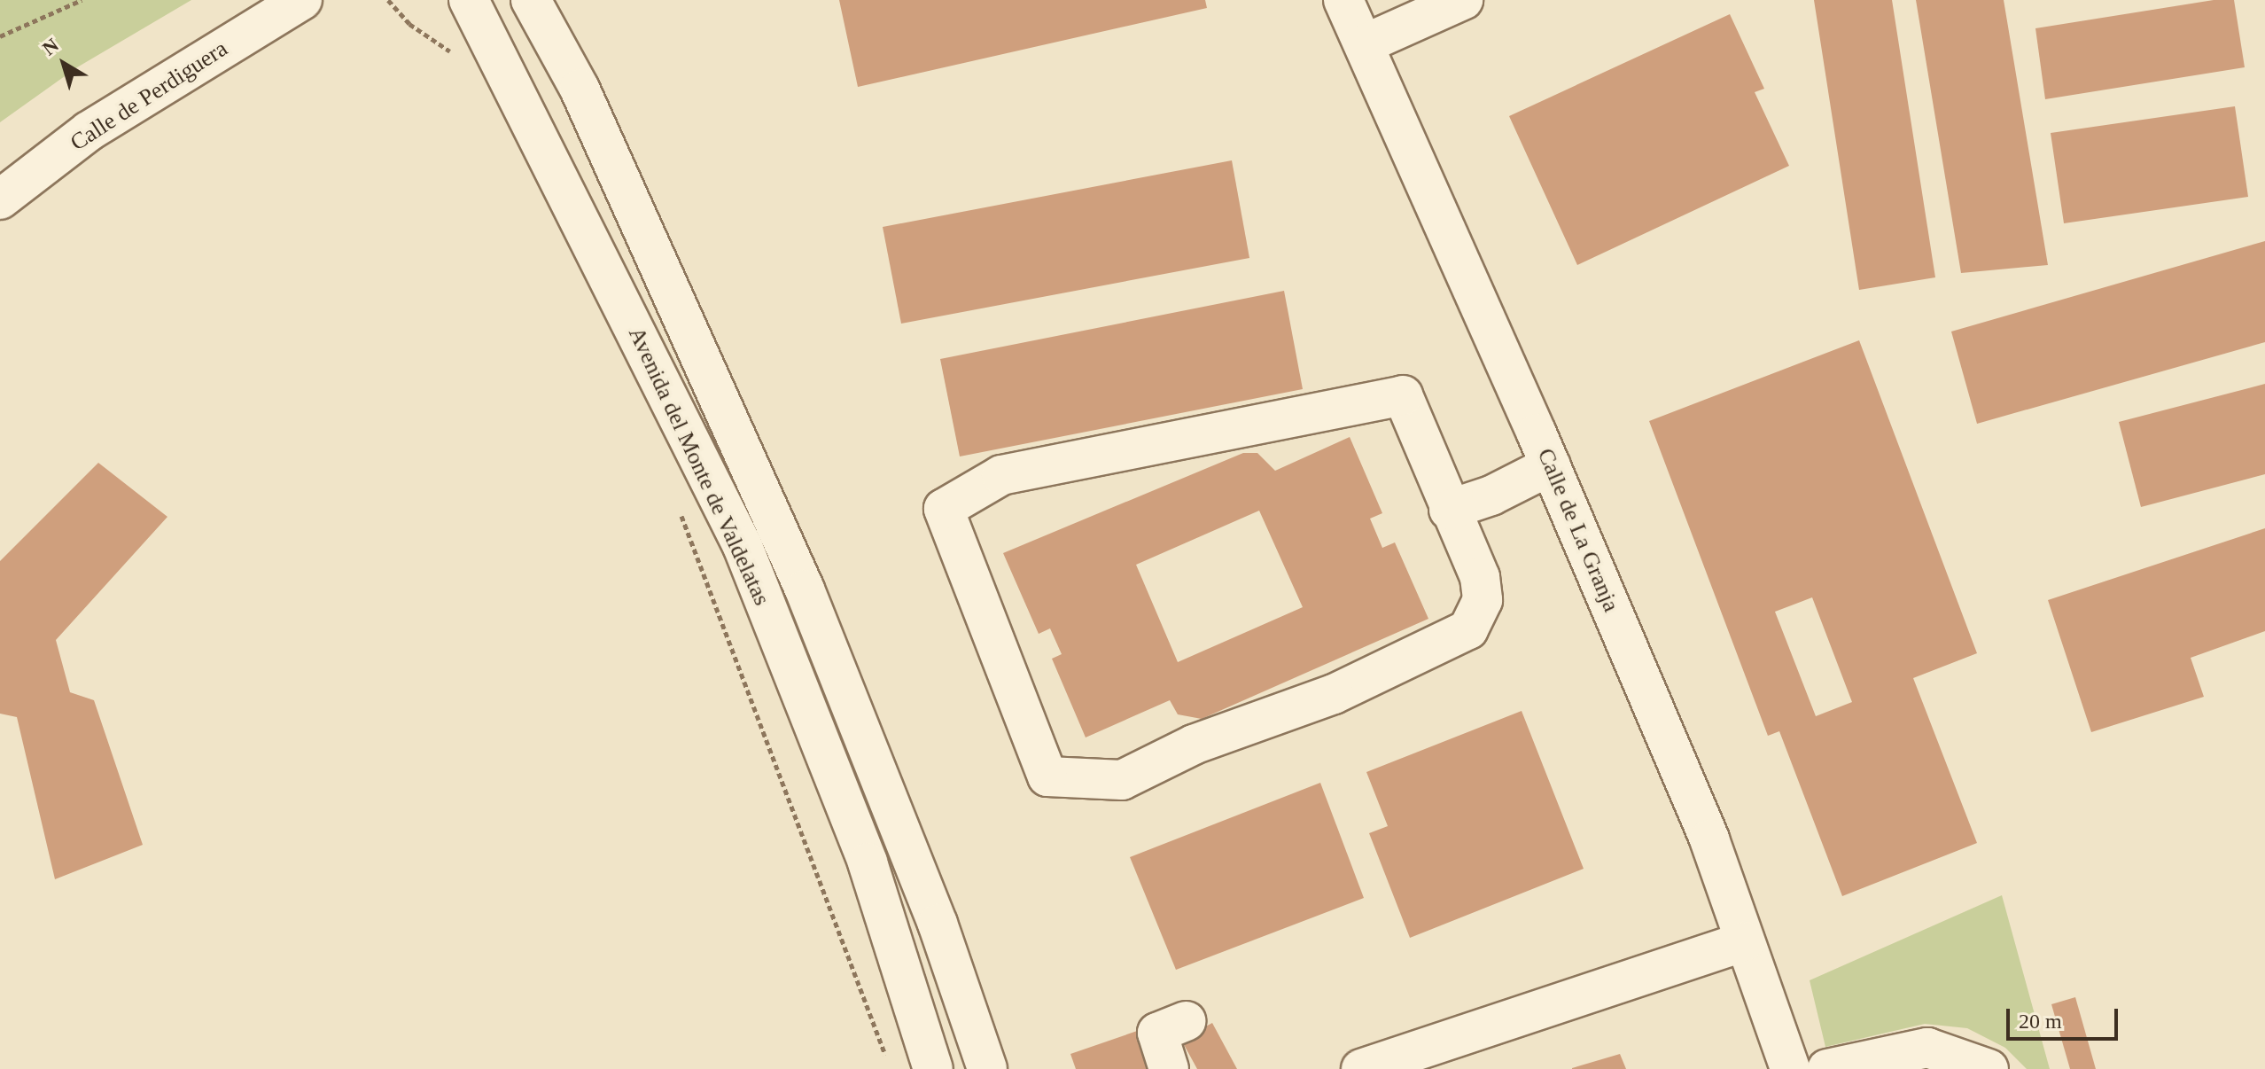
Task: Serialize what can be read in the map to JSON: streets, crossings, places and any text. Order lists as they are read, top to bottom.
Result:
{
  "streets": {
    "street": ["Calle de Perdiguera", "Avenida del Monte de Valdelatas", "Calle de La Granja"]
  },
  "scale_bar": "20 m",
  "north": "top left"
}
